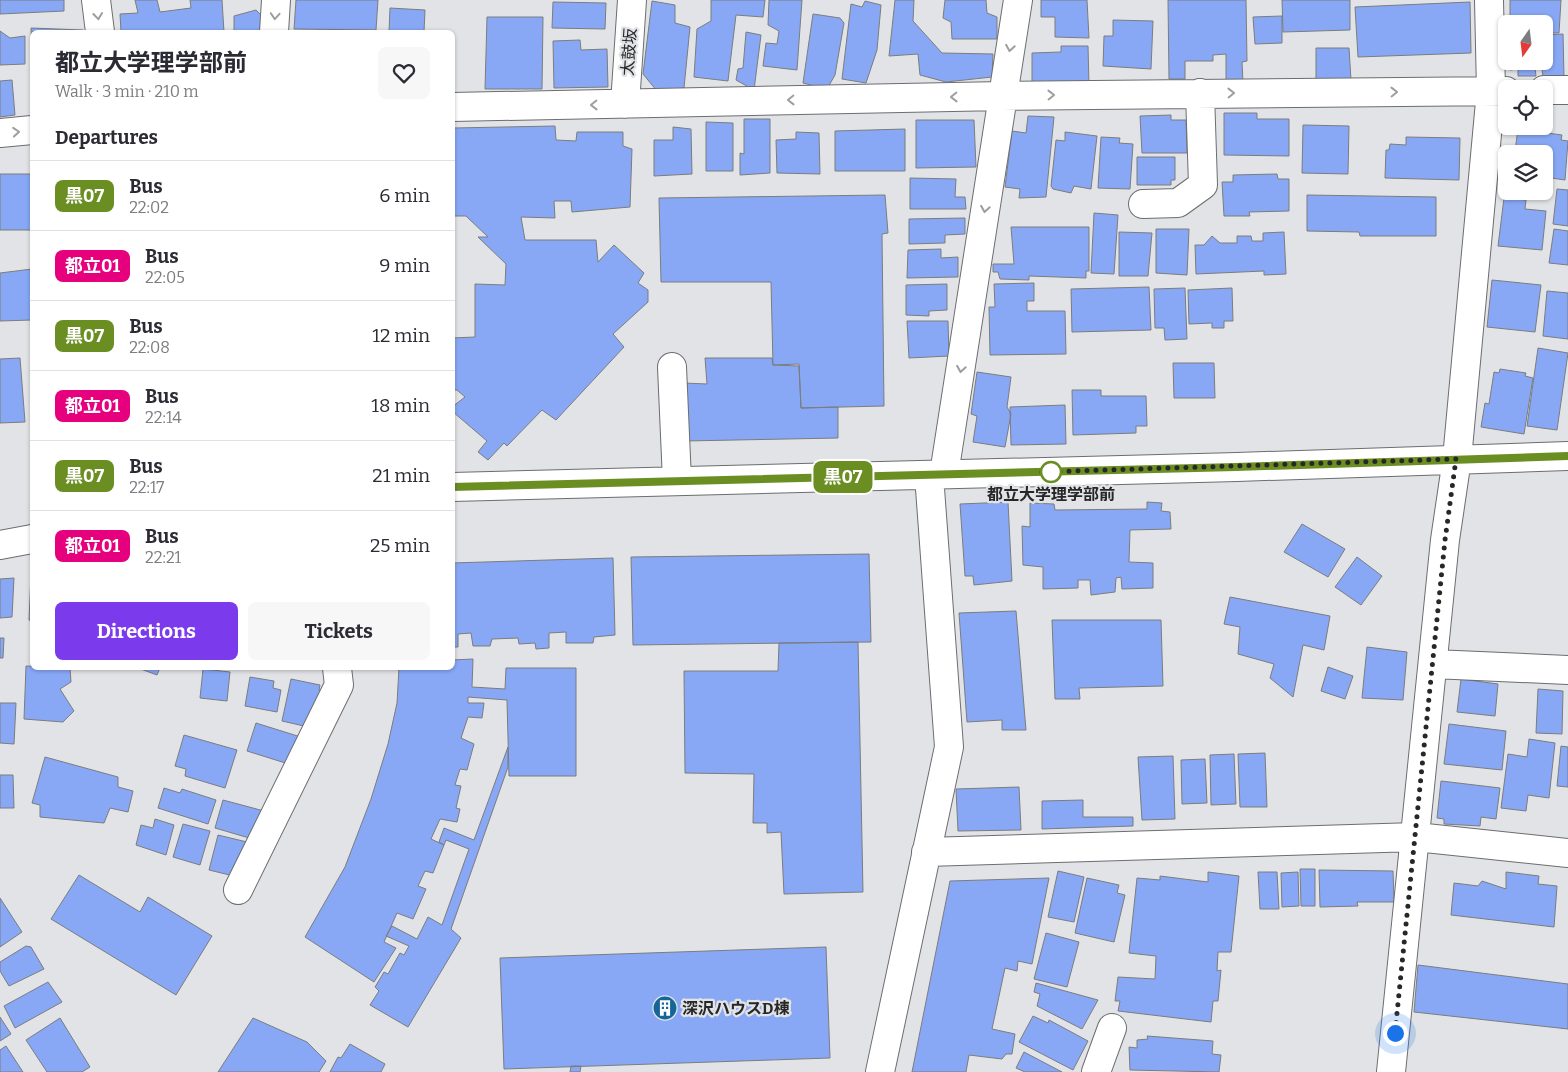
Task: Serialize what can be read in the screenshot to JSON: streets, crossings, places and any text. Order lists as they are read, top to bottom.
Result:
{
  "streets": {
    "street": ["太鼓坂"]
  },
  "places": {
    "other": ["都立大学理学部前"],
    "building": ["深沢ハウスD棟"]
  },
  "lines": ["bus line 黒07"],
  "north": "bottom",
  "page": {
    "on_map": "黒07",
    "heading": [
      ["都立大学理学部前", "Walk · 3 min · 210 m"],
      "Departures"
    ],
    "list": [
      {
        "mark": "黒07",
        "name": "Bus",
        "note": "22:02",
        "value": "6 min"
      },
      {
        "mark": "都立01",
        "name": "Bus",
        "note": "22:05",
        "value": "9 min"
      },
      {
        "mark": "黒07",
        "name": "Bus",
        "note": "22:08",
        "value": "12 min"
      },
      {
        "mark": "都立01",
        "name": "Bus",
        "note": "22:14",
        "value": "18 min"
      },
      {
        "mark": "黒07",
        "name": "Bus",
        "note": "22:17",
        "value": "21 min"
      },
      {
        "mark": "都立01",
        "name": "Bus",
        "note": "22:21",
        "value": "25 min"
      }
    ],
    "buttons": ["Directions", "Tickets"]
  }
}
